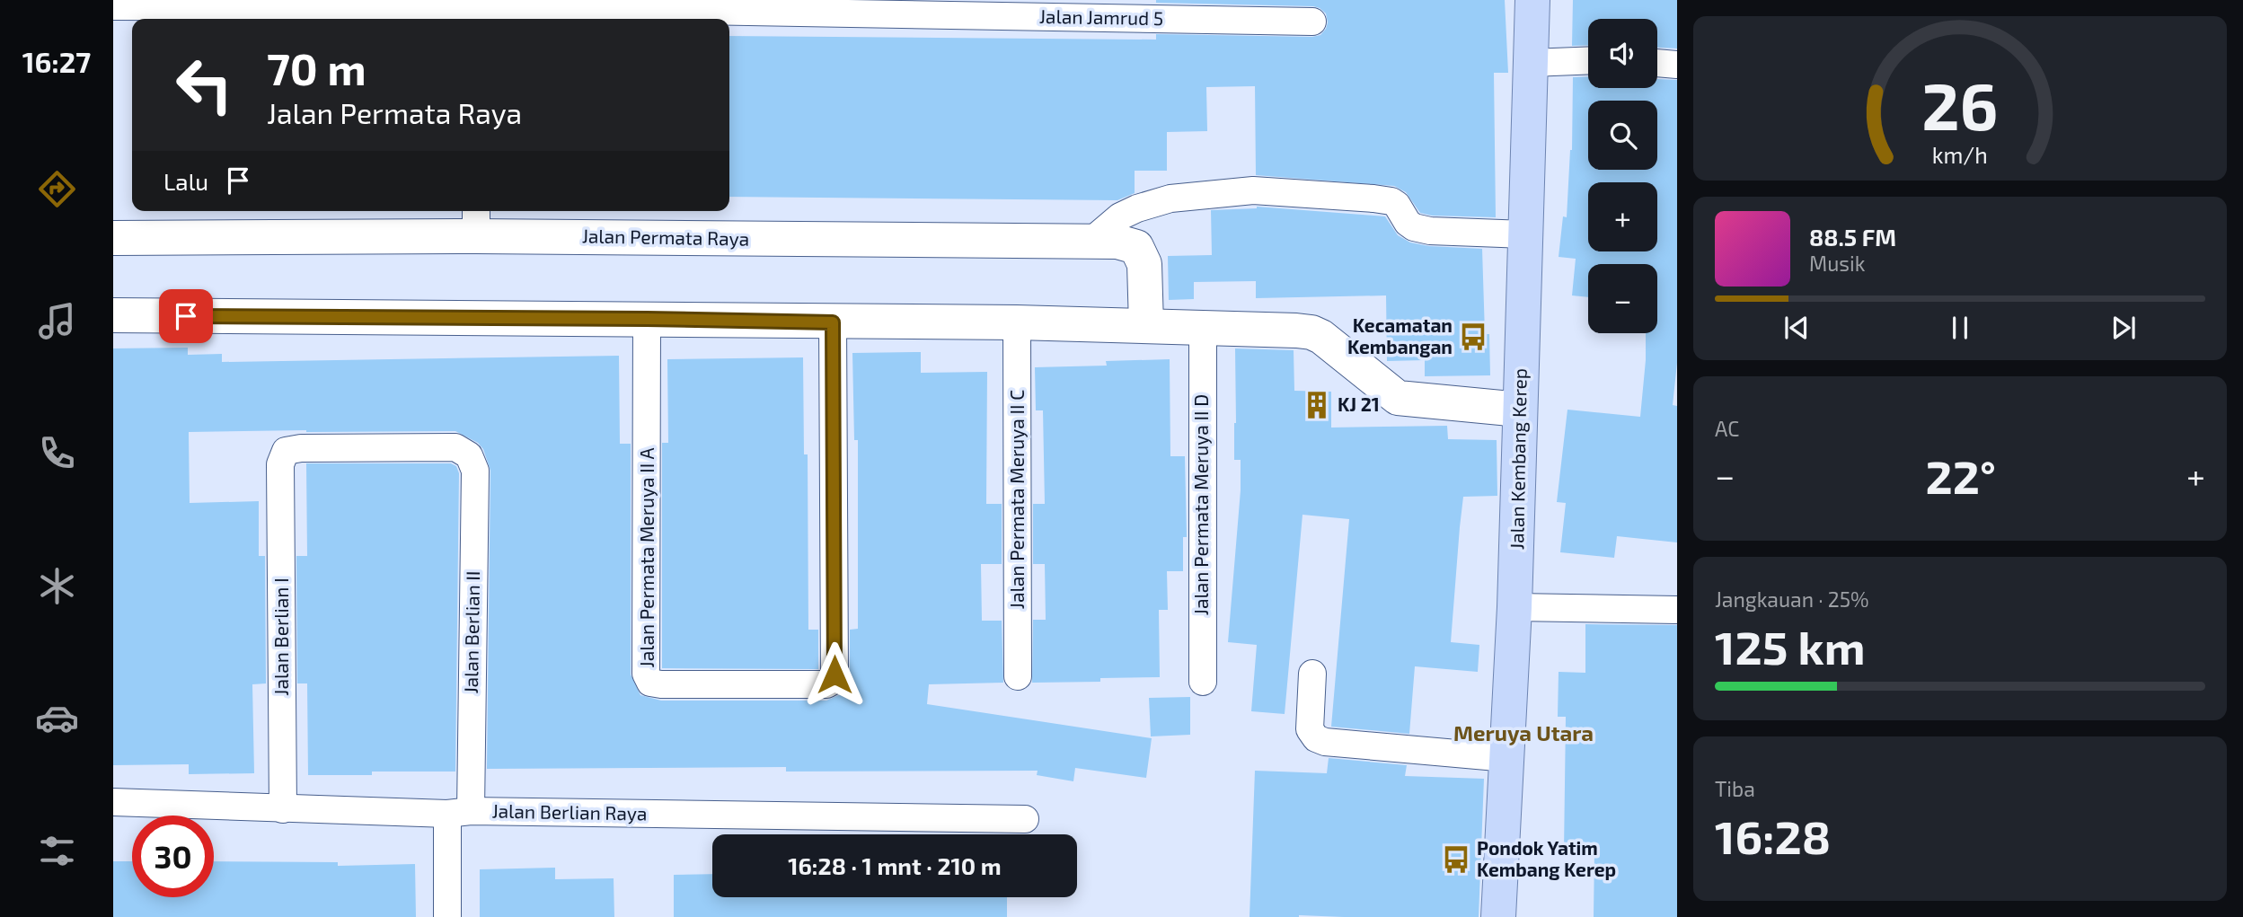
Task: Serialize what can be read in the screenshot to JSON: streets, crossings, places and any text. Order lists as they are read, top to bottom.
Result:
{
  "streets": {
    "main road": ["Jalan Kembang Kerep"],
    "street": [
      "Jalan Jamrud 5",
      "Jalan Permata Raya",
      "Jalan Permata Meruya II C",
      "Jalan Permata Meruya II D",
      "Jalan Permata Meruya II A",
      "Jalan Berlian II",
      "Jalan Berlian I",
      "Jalan Berlian Raya"
    ]
  },
  "crossings": [
    ["Jalan Berlian II", "Jalan Berlian I"],
    ["Jalan Berlian II", "Jalan Berlian Raya"],
    ["Jalan Berlian I", "Jalan Berlian Raya"]
  ],
  "districts": ["Meruya Utara"],
  "places": {
    "bus stop": ["Kecamatan Kembangan", "Pondok Yatim Kembang Kerep"],
    "building": ["KJ 21"]
  },
  "page": {
    "tabs": "16:27",
    "map_buttons": ["+", "−"],
    "turn": ["70 m", "Jalan Permata Raya"],
    "then": "Lalu",
    "song": ["88.5 FM", "Musik"],
    "tile": [
      "AC",
      ["Jangkauan · 25%", "125 km"],
      ["Tiba", "16:28"]
    ],
    "heat": ["−", "22°", "+"],
    "limit": "30",
    "trip": "16:28 · 1 mnt · 210 m",
    "gauge": ["26", "km/h"]
  }
}
